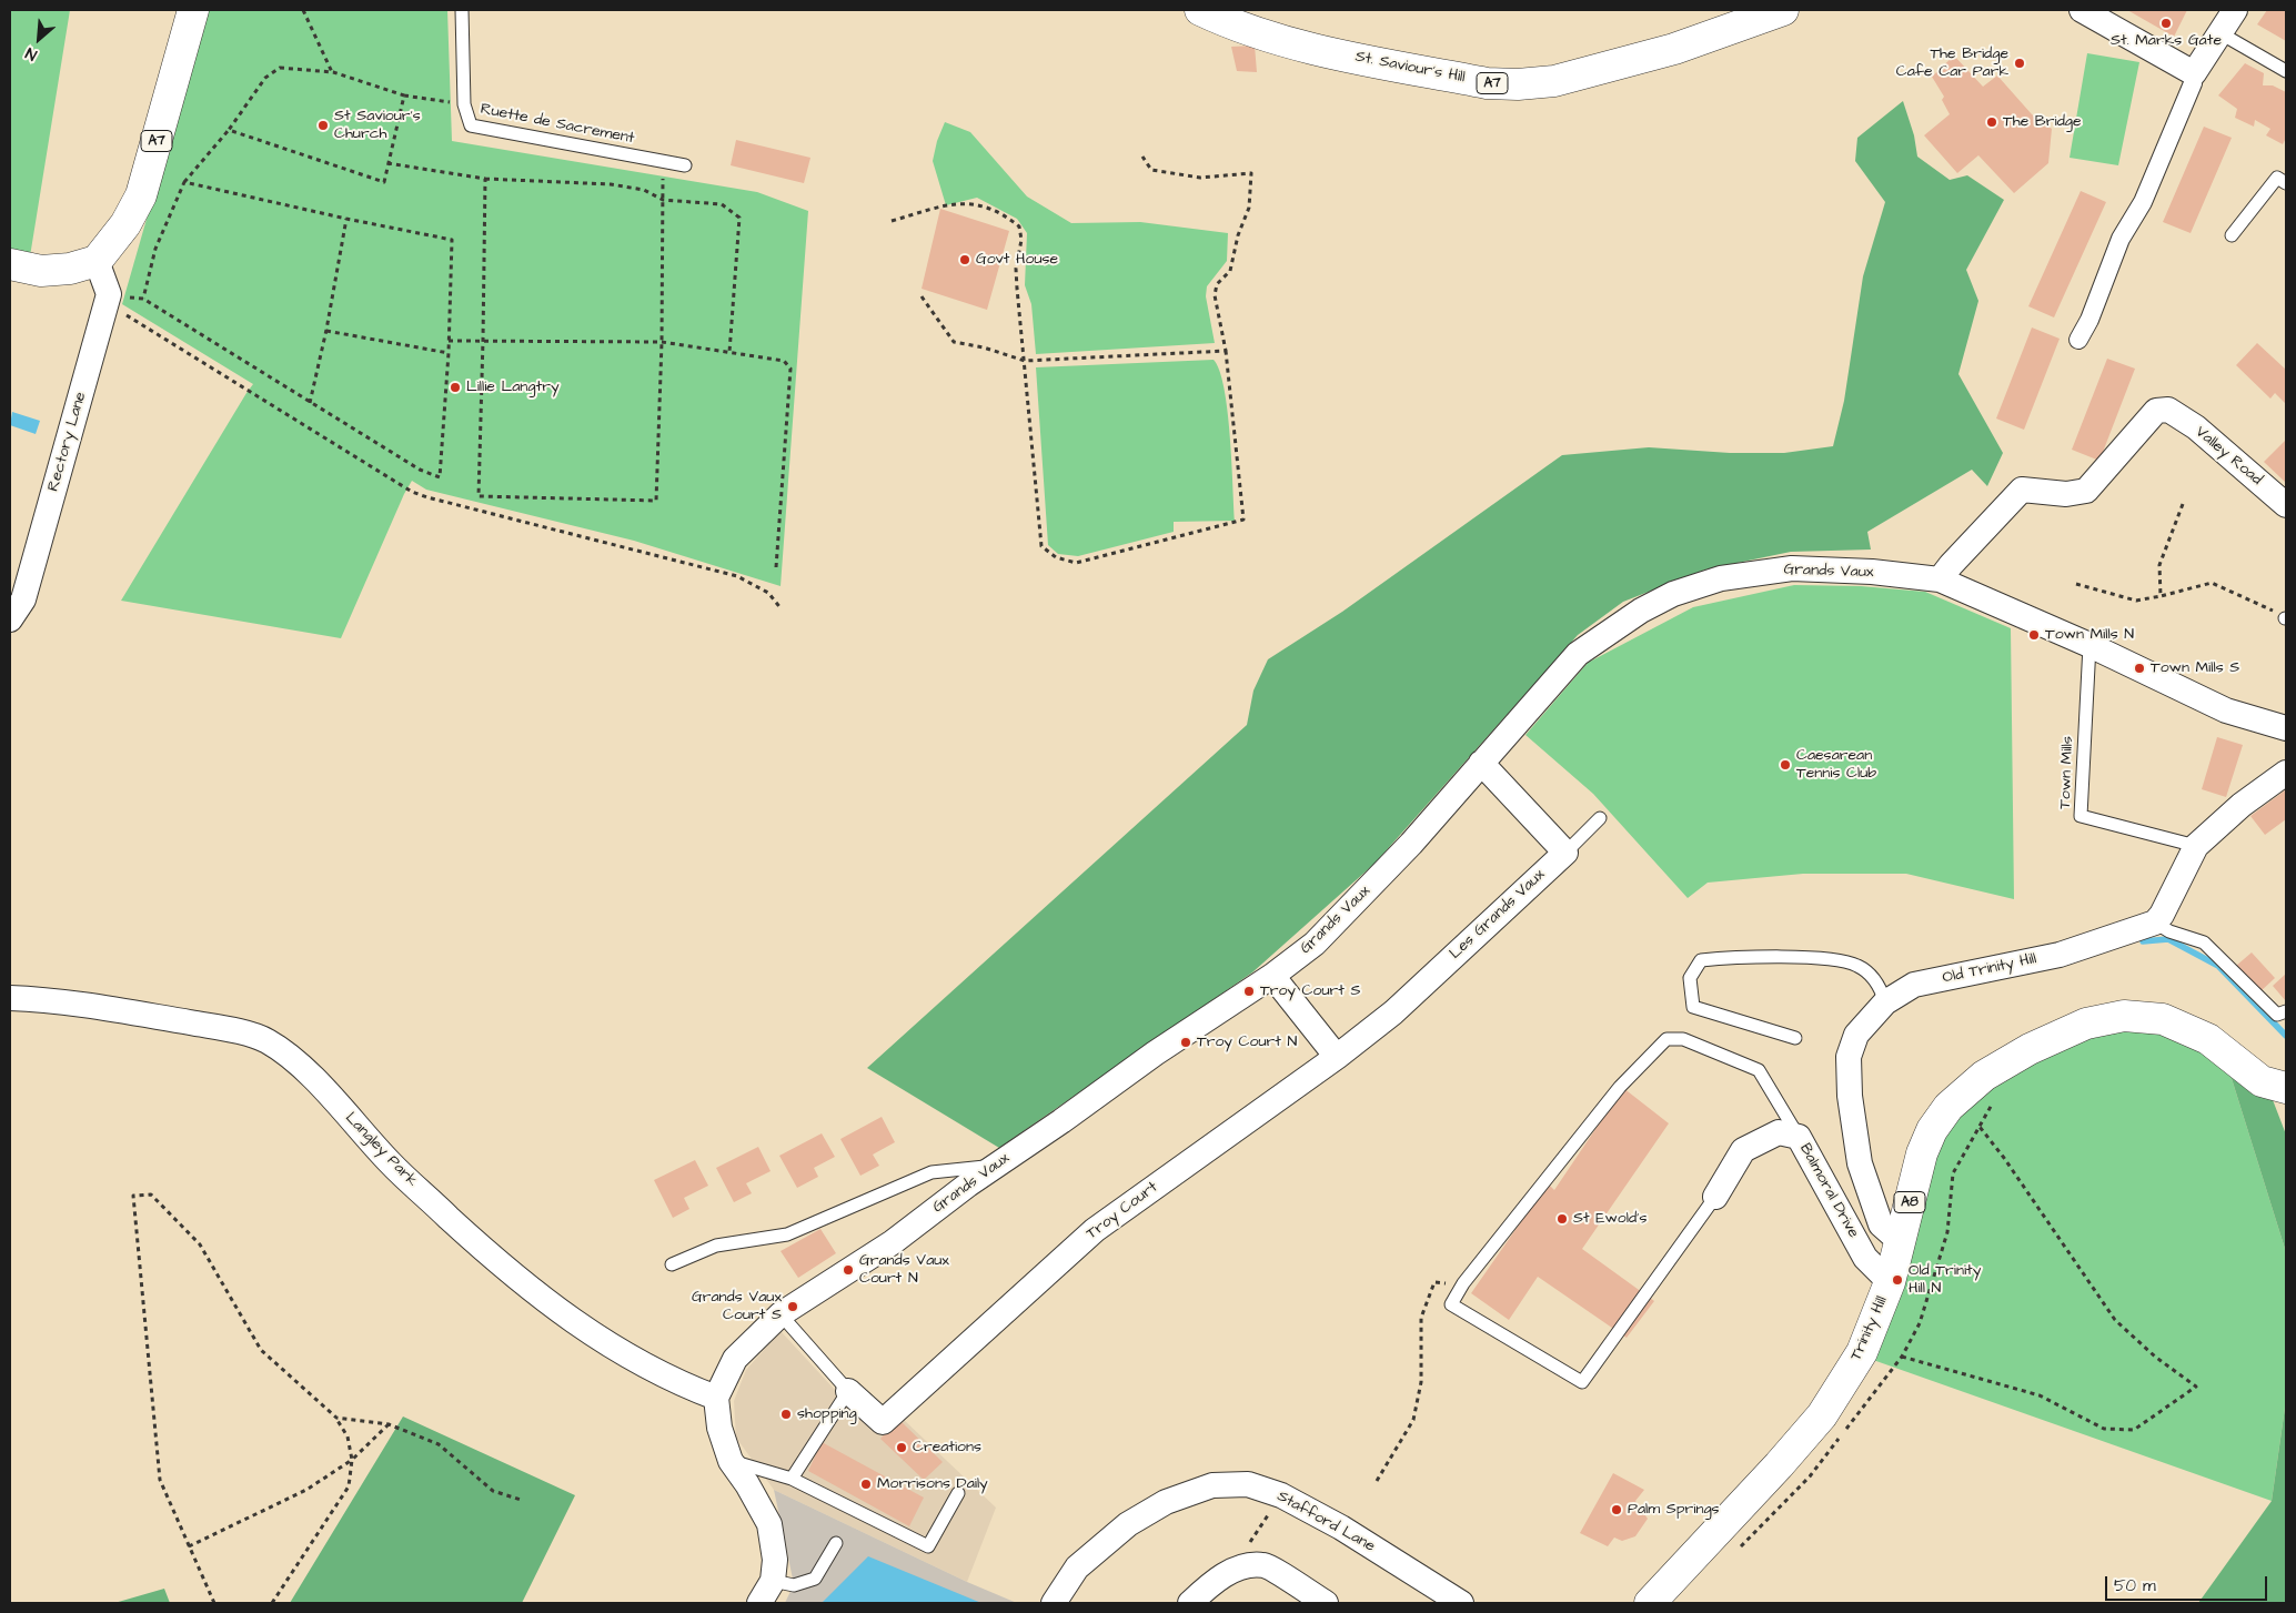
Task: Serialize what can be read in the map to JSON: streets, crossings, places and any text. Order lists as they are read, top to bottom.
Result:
{
  "streets": {
    "main road": [
      "St. Saviour's Hill",
      "A7",
      "A8",
      "Trinity Hill"
    ],
    "street": [
      "Rectory Lane",
      "Valley Road",
      "Grands Vaux",
      "Les Grands Vaux",
      "Old Trinity Hill",
      "Langley Park",
      "Balmoral Drive",
      "Troy Court",
      "Stafford Lane"
    ],
    "lane": ["Ruette de Sacrement", "Town Mills"]
  },
  "crossings": [
    ["Valley Road", "Grands Vaux"],
    ["Grands Vaux", "Town Mills"],
    ["Grands Vaux", "Langley Park"],
    ["Les Grands Vaux", "Troy Court"],
    ["Old Trinity Hill", "Trinity Hill"],
    ["Balmoral Drive", "Trinity Hill"]
  ],
  "places": [
    "St. Marks Gate",
    "The Bridge Cafe Car Park",
    "The Bridge",
    "St Saviour's Church",
    "Govt House",
    "Lillie Langtry",
    "Town Mills N",
    "Town Mills S",
    "Caesarean Tennis Club",
    "Troy Court S",
    "Troy Court N",
    "St Ewold's",
    "Grands Vaux Court N",
    "Old Trinity Hill N",
    "Grands Vaux Court S",
    "shopping",
    "Creations",
    "Morrisons Daily",
    "Palm Springs"
  ],
  "scale_bar": "50 m",
  "north": "bottom left"
}
